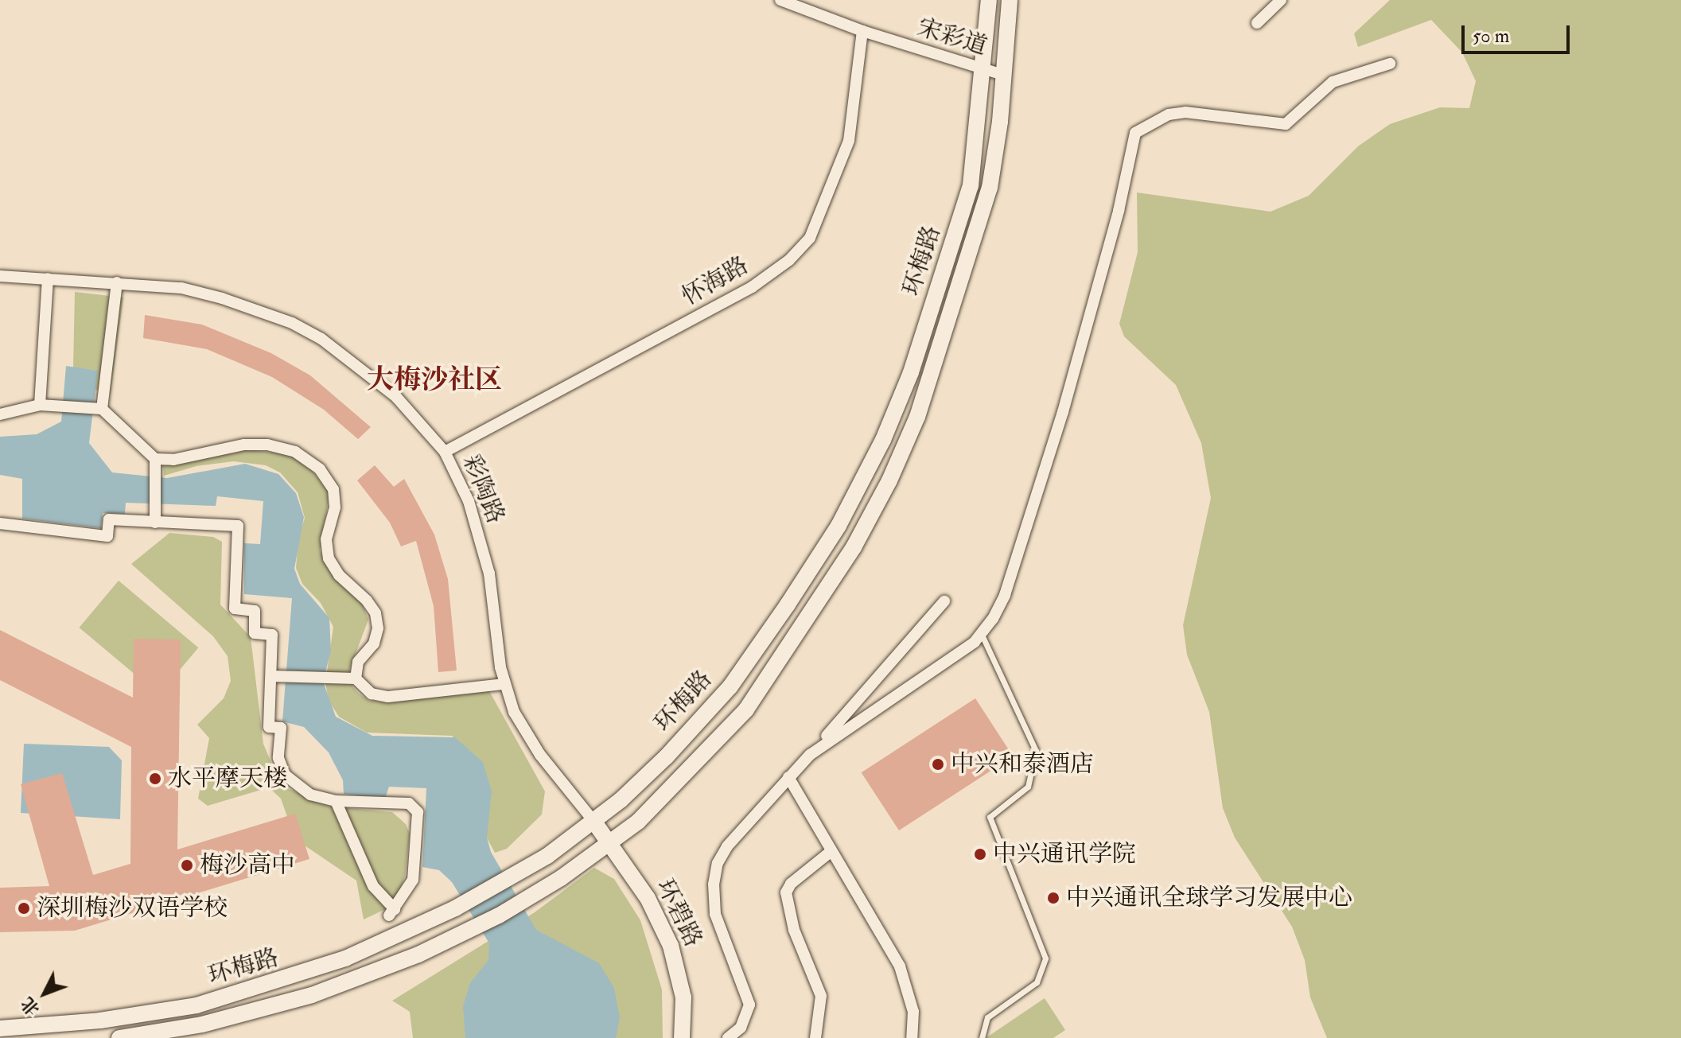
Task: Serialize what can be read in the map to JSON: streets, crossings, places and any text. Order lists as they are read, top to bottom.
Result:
{
  "streets": {
    "main road": ["环梅路", "环碧路"],
    "street": ["宋彩道", "怀海路", "彩陶路"]
  },
  "crossings": [
    ["宋彩道", "环梅路"],
    ["宋彩道", "怀海路"],
    ["环梅路", "彩陶路"],
    ["环梅路", "环碧路"],
    ["怀海路", "彩陶路"],
    ["彩陶路", "环碧路"]
  ],
  "districts": ["大梅沙社区"],
  "places": [
    "中兴和泰酒店",
    "水平摩天楼",
    "中兴通讯学院",
    "梅沙高中",
    "中兴通讯全球学习发展中心",
    "深圳梅沙双语学校"
  ],
  "scale_bar": "50 m",
  "north": "bottom left"
}
